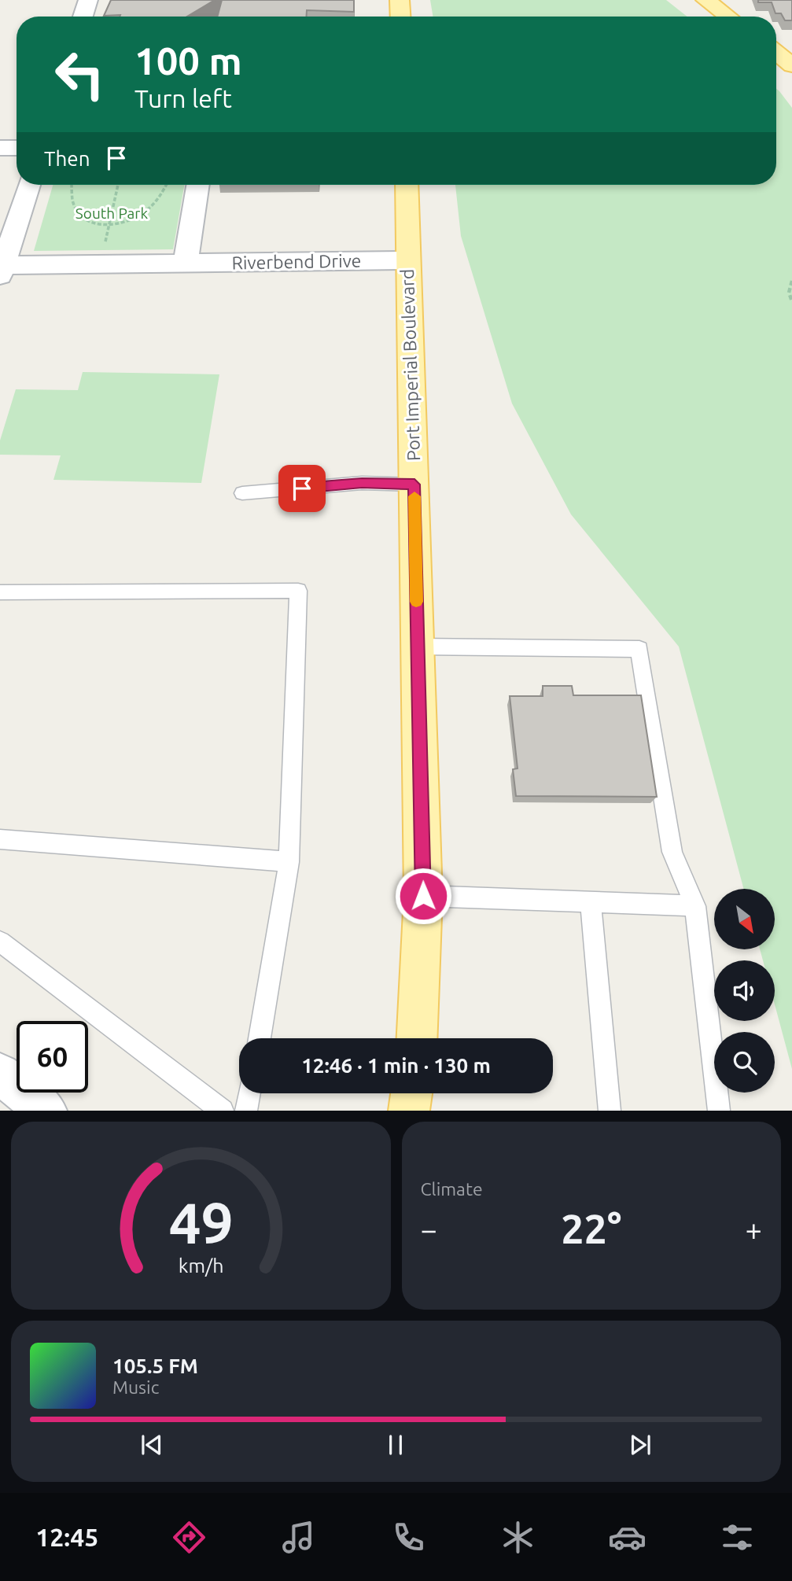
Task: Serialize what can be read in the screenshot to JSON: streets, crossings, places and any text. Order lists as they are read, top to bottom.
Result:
{
  "streets": {
    "main road": ["Port Imperial Boulevard"],
    "street": ["Riverbend Drive"]
  },
  "crossings": [
    ["Riverbend Drive", "Port Imperial Boulevard"]
  ],
  "parks": ["South Park"],
  "north": "bottom right",
  "page": {
    "turn": ["100 m", "Turn left"],
    "then": "Then",
    "limit": "60",
    "trip": "12:46 · 1 min · 130 m",
    "tile": "Climate",
    "heat": ["−", "22°", "+"],
    "song": ["105.5 FM", "Music"],
    "tabs": "12:45",
    "gauge": ["49", "km/h"]
  }
}
